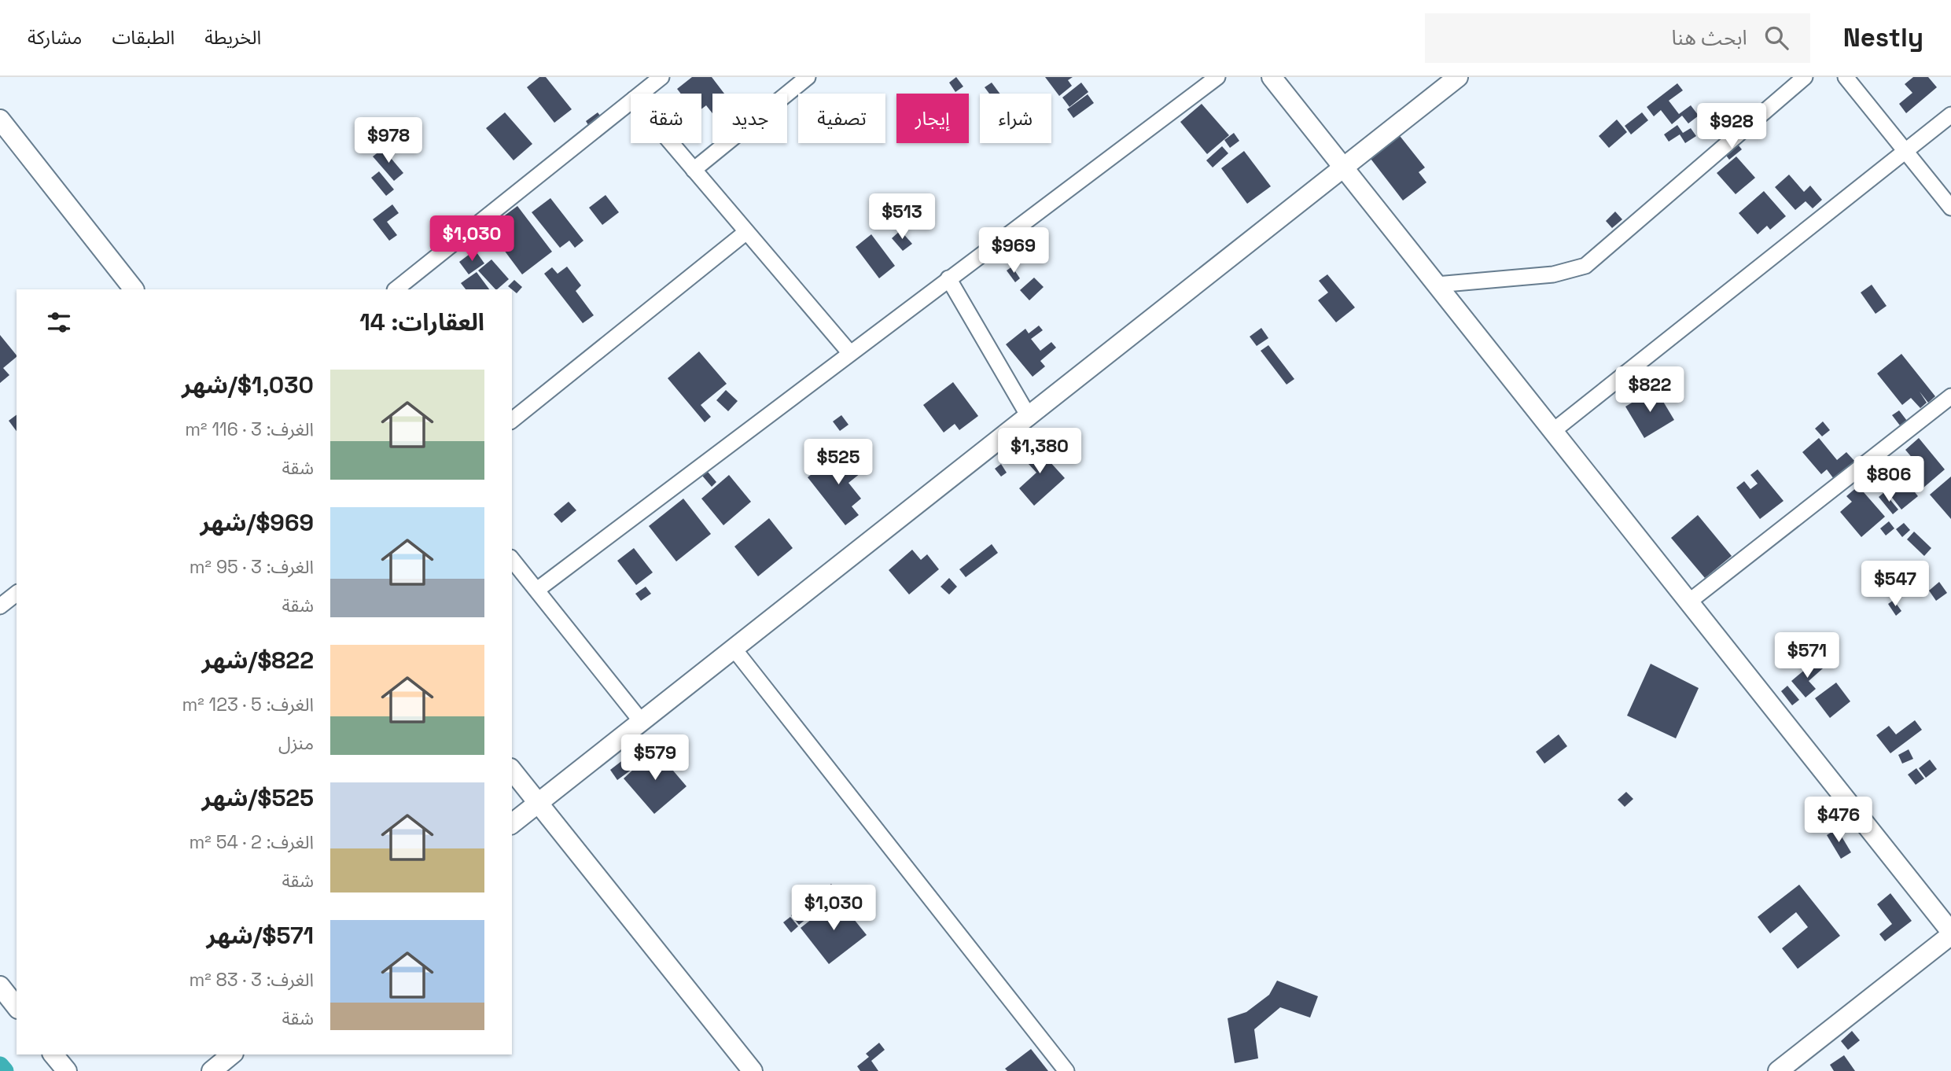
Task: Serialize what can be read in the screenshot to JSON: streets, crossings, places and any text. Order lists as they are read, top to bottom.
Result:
{
  "page": {
    "header": "Nestly",
    "search": "ابحث هنا",
    "nav": ["الخريطة", "الطبقات", "مشاركة"],
    "chip": [
      "شراء",
      "إيجار",
      "تصفية",
      "جديد",
      "شقة"
    ],
    "price": [
      "$928",
      "$978",
      "$513",
      "$1,030",
      "$969",
      "$822",
      "$1,380",
      "$525",
      "$806",
      "$547",
      "$571",
      "$579",
      "$476",
      "$1,030"
    ],
    "heading": "العقارات: 14",
    "list": [
      {
        "name": "$1,030/شهر",
        "note": "الغرف: 3 · 116 m² · شقة"
      },
      {
        "name": "$969/شهر",
        "note": "الغرف: 3 · 95 m² · شقة"
      },
      {
        "name": "$822/شهر",
        "note": "الغرف: 5 · 123 m² · منزل"
      },
      {
        "name": "$525/شهر",
        "note": "الغرف: 2 · 54 m² · شقة"
      },
      {
        "name": "$571/شهر",
        "note": "الغرف: 3 · 83 m² · شقة"
      }
    ]
  }
}
